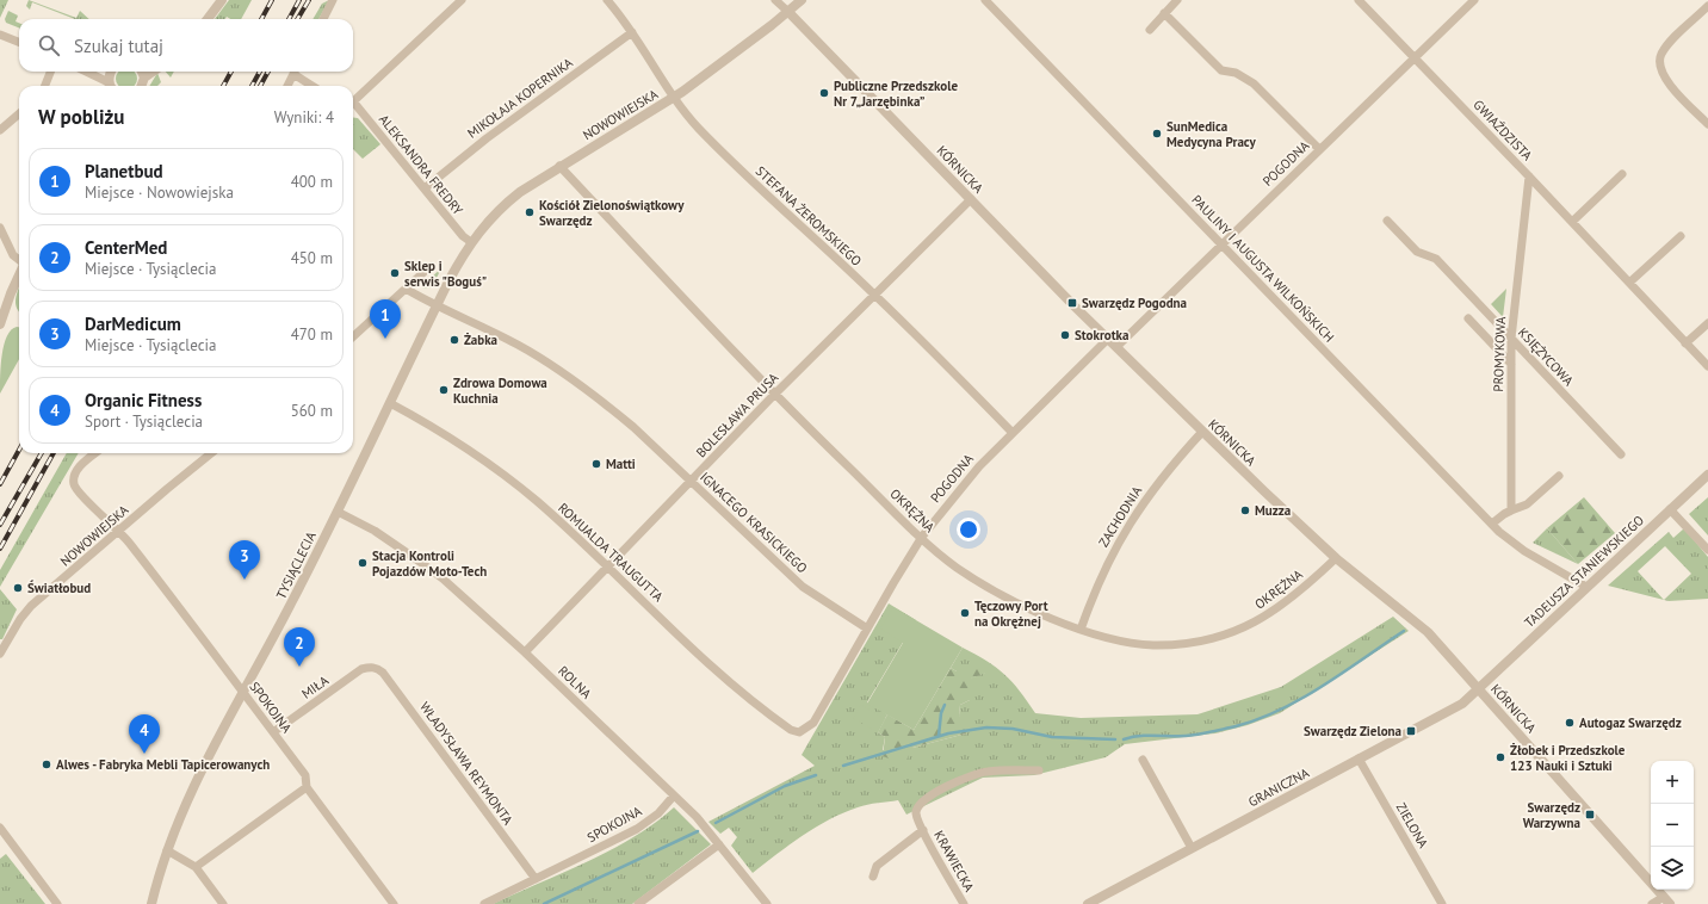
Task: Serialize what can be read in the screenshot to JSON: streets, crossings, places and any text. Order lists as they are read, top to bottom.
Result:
{
  "streets": {
    "street": [
      "MIKOŁAJA KOPERNIKA",
      "NOWOWIEJSKA",
      "GWIAŹDZISTA",
      "POGODNA",
      "ALEKSANDRA FREDRY",
      "KÓRNICKA",
      "STEFANA ŻEROMSKIEGO",
      "PAULINY I AUGUSTA WILKOŃSKICH",
      "PROMYKOWA",
      "KSIĘŻYCOWA",
      "BOLESŁAWA PRUSA",
      "OKRĘŻNA",
      "ZACHODNIA",
      "IGNACEGO KRASICKIEGO",
      "ROMUALDA TRAUGUTTA",
      "TYSIĄCLECIA",
      "TADEUSZA STANIEWSKIEGO",
      "ROLNA",
      "MIŁA",
      "SPOKOJNA",
      "WŁADYSŁAWA REYMONTA",
      "GRANICZNA",
      "ZIELONA",
      "KRAWIECKA"
    ]
  },
  "crossings": [
    ["MIKOŁAJA KOPERNIKA", "ALEKSANDRA FREDRY"],
    ["MIKOŁAJA KOPERNIKA", "STEFANA ŻEROMSKIEGO"],
    ["NOWOWIEJSKA", "ALEKSANDRA FREDRY"],
    ["NOWOWIEJSKA", "KÓRNICKA"],
    ["NOWOWIEJSKA", "STEFANA ŻEROMSKIEGO"],
    ["NOWOWIEJSKA", "OKRĘŻNA"],
    ["NOWOWIEJSKA", "TYSIĄCLECIA"],
    ["NOWOWIEJSKA", "SPOKOJNA"],
    ["GWIAŹDZISTA", "POGODNA"],
    ["GWIAŹDZISTA", "PROMYKOWA"],
    ["POGODNA", "KÓRNICKA"],
    ["POGODNA", "STEFANA ŻEROMSKIEGO"],
    ["POGODNA", "PAULINY I AUGUSTA WILKOŃSKICH"],
    ["POGODNA", "OKRĘŻNA"],
    ["POGODNA", "IGNACEGO KRASICKIEGO"],
    ["POGODNA", "ROMUALDA TRAUGUTTA"],
    ["ALEKSANDRA FREDRY", "TYSIĄCLECIA"],
    ["KÓRNICKA", "BOLESŁAWA PRUSA"],
    ["KÓRNICKA", "OKRĘŻNA"],
    ["KÓRNICKA", "ZACHODNIA"],
    ["KÓRNICKA", "TADEUSZA STANIEWSKIEGO"],
    ["KÓRNICKA", "GRANICZNA"],
    ["STEFANA ŻEROMSKIEGO", "BOLESŁAWA PRUSA"],
    ["PAULINY I AUGUSTA WILKOŃSKICH", "TADEUSZA STANIEWSKIEGO"],
    ["PROMYKOWA", "KSIĘŻYCOWA"],
    ["BOLESŁAWA PRUSA", "OKRĘŻNA"],
    ["BOLESŁAWA PRUSA", "IGNACEGO KRASICKIEGO"],
    ["BOLESŁAWA PRUSA", "ROMUALDA TRAUGUTTA"],
    ["BOLESŁAWA PRUSA", "ROLNA"],
    ["OKRĘŻNA", "ZACHODNIA"],
    ["IGNACEGO KRASICKIEGO", "TYSIĄCLECIA"],
    ["ROMUALDA TRAUGUTTA", "TYSIĄCLECIA"],
    ["TYSIĄCLECIA", "ROLNA"],
    ["TYSIĄCLECIA", "SPOKOJNA"],
    ["TADEUSZA STANIEWSKIEGO", "GRANICZNA"],
    ["ROLNA", "SPOKOJNA"],
    ["MIŁA", "SPOKOJNA"],
    ["MIŁA", "WŁADYSŁAWA REYMONTA"],
    ["SPOKOJNA", "WŁADYSŁAWA REYMONTA"],
    ["GRANICZNA", "ZIELONA"]
  ],
  "places": {
    "other": [
      "Publiczne Przedszkole Nr 7„Jarzębinka”",
      "SunMedica Medycyna Pracy",
      "Kościół Zielonoświątkowy Swarzędz",
      "Sklep i serwis \"Boguś\"",
      "Stokrotka",
      "Żabka",
      "Zdrowa Domowa Kuchnia",
      "Matti",
      "Muzza",
      "Stacja Kontroli Pojazdów Moto-Tech",
      "Światłobud",
      "Tęczowy Port na Okrężnej",
      "Autogaz Swarzędz",
      "Żłobek i Przedszkole 123 Nauki i Sztuki",
      "Alwes - Fabryka Mebli Tapicerowanych"
    ],
    "transit": ["Swarzędz Pogodna", "Swarzędz Zielona", "Swarzędz Warzywna"]
  },
  "page": {
    "search": "Szukaj tutaj",
    "heading": ["W pobliżu", "Wyniki: 4"],
    "list": [
      {
        "mark": "1",
        "name": "Planetbud",
        "note": "Miejsce · Nowowiejska",
        "value": "400 m"
      },
      {
        "mark": "2",
        "name": "CenterMed",
        "note": "Miejsce · Tysiąclecia",
        "value": "450 m"
      },
      {
        "mark": "3",
        "name": "DarMedicum",
        "note": "Miejsce · Tysiąclecia",
        "value": "470 m"
      },
      {
        "mark": "4",
        "name": "Organic Fitness",
        "note": "Sport · Tysiąclecia",
        "value": "560 m"
      }
    ],
    "pins": [
      "1",
      "3",
      "2",
      "4"
    ],
    "map_buttons": ["+", "−"]
  }
}
